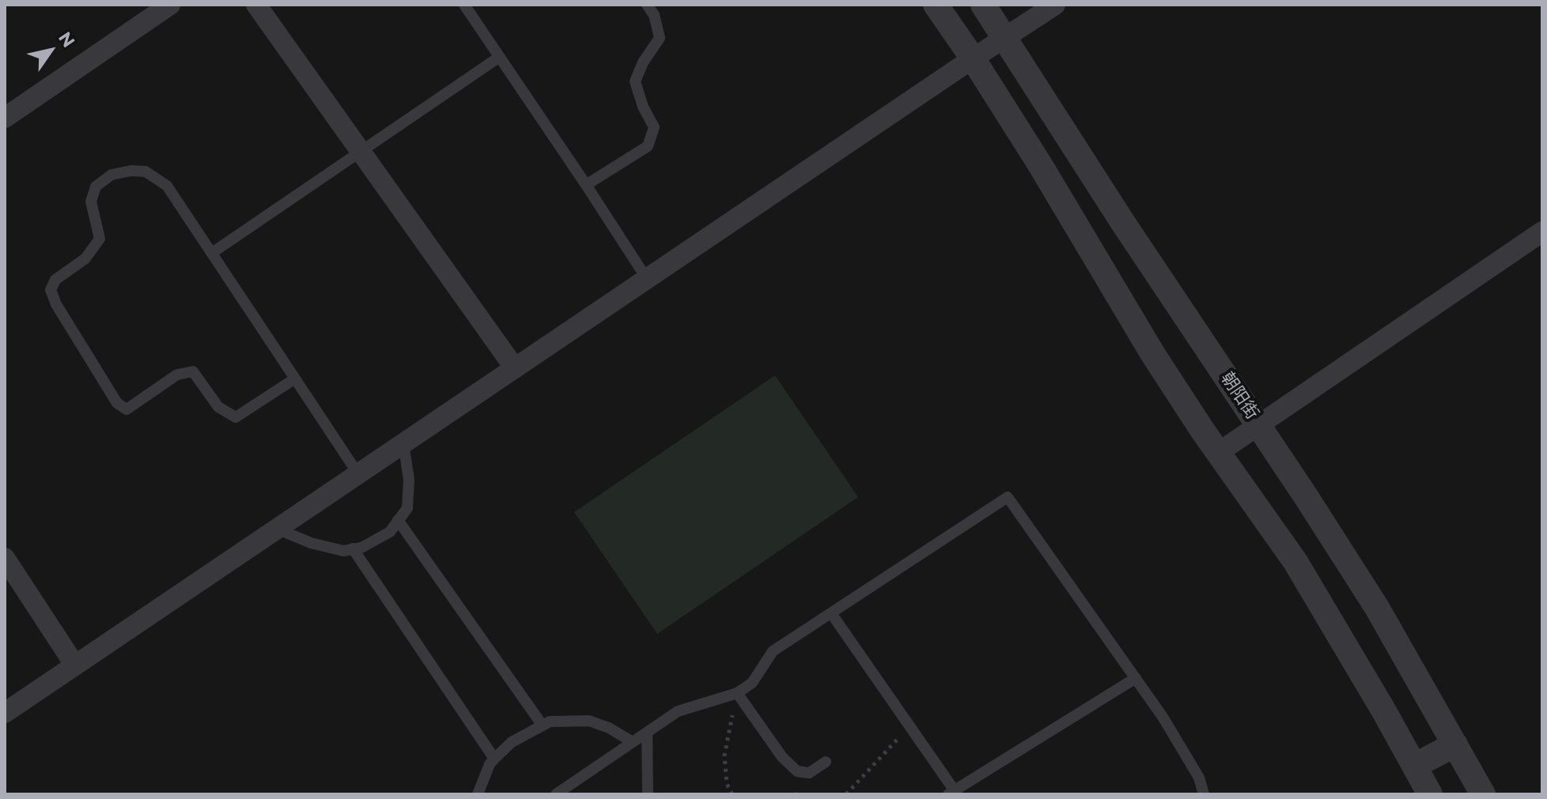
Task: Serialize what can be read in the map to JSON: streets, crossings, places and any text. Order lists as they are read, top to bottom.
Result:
{
  "streets": {
    "street": ["朝阳街"]
  },
  "north": "top right"
}
